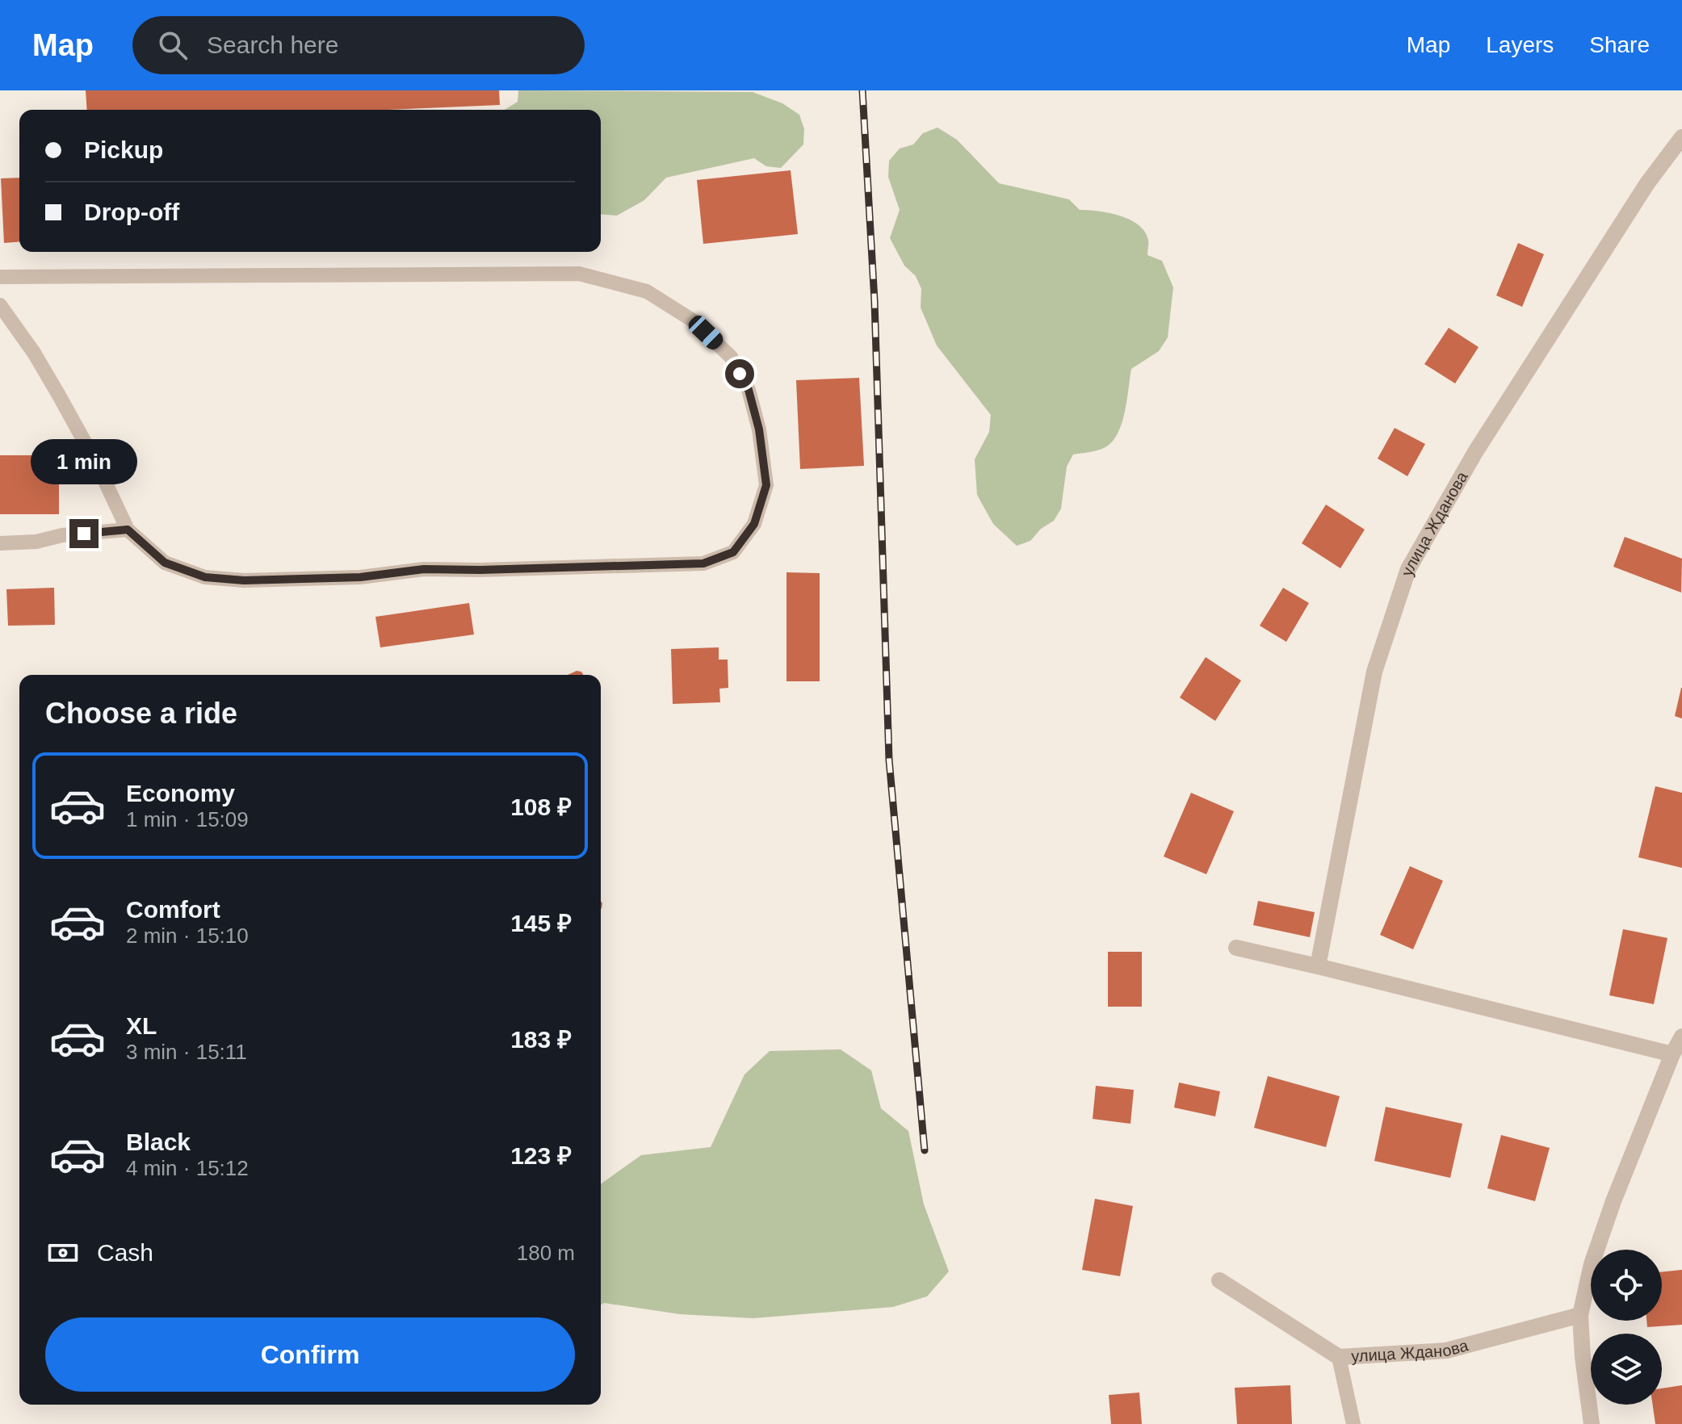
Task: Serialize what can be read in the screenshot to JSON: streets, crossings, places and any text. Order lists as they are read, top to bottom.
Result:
{
  "streets": {
    "street": ["улица Жданова"]
  },
  "page": {
    "header": "Map",
    "search": "Search here",
    "nav": ["Map", "Layers", "Share"],
    "banner": ["Pickup", "Drop-off"],
    "bubble": "1 min",
    "heading": "Choose a ride",
    "list": [
      {
        "name": "Economy",
        "note": "1 min · 15:09",
        "value": "108 ₽"
      },
      {
        "name": "Comfort",
        "note": "2 min · 15:10",
        "value": "145 ₽"
      },
      {
        "name": "XL",
        "note": "3 min · 15:11",
        "value": "183 ₽"
      },
      {
        "name": "Black",
        "note": "4 min · 15:12",
        "value": "123 ₽"
      }
    ],
    "pay": ["Cash", "180 m"],
    "buttons": "Confirm"
  }
}
